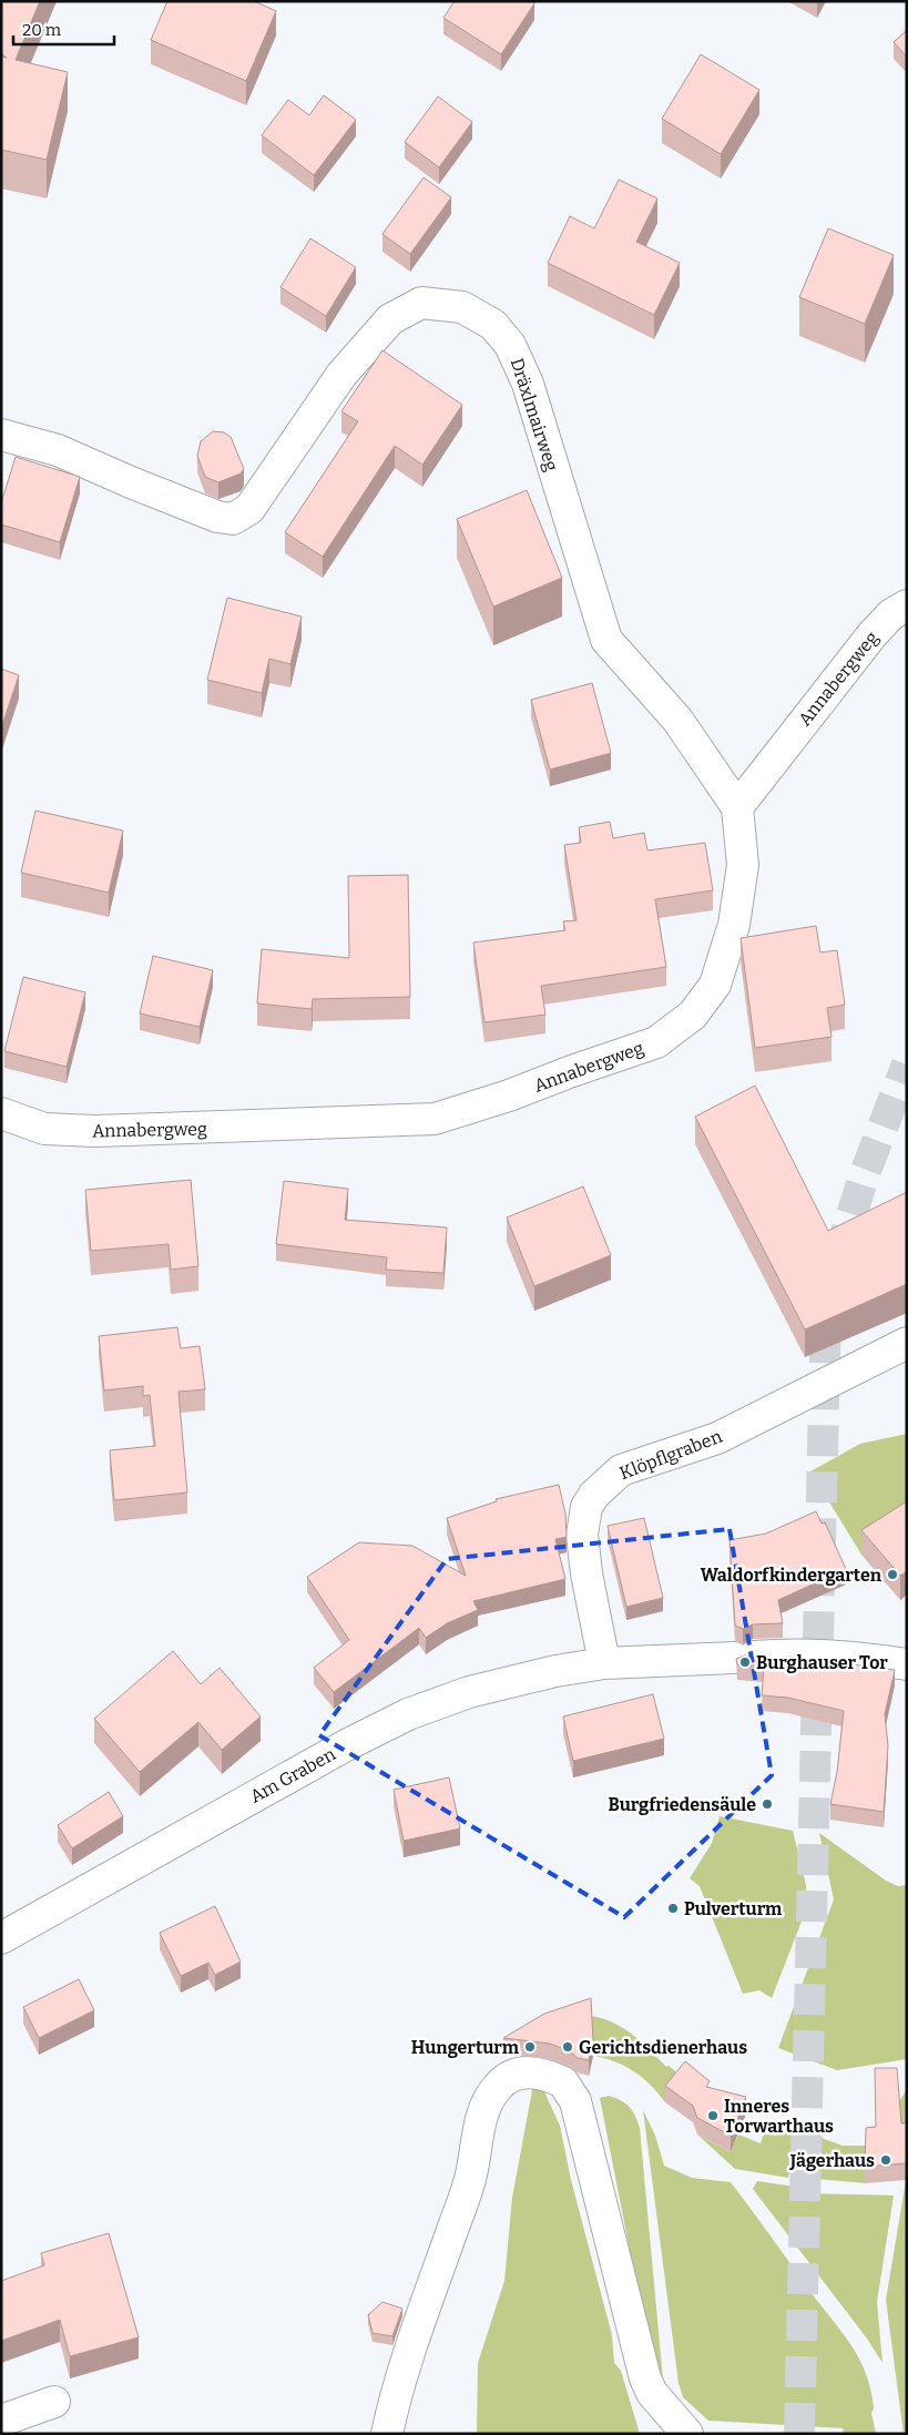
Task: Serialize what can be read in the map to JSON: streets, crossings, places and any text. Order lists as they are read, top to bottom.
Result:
{
  "streets": {
    "street": [
      "Dräxlmairweg",
      "Annabergweg",
      "Klöpflgraben",
      "Am Graben"
    ]
  },
  "crossings": [
    ["Dräxlmairweg", "Annabergweg"],
    ["Klöpflgraben", "Am Graben"]
  ],
  "places": [
    "Waldorfkindergarten",
    "Burghauser Tor",
    "Burgfriedensäule",
    "Pulverturm",
    "Hungerturm",
    "Gerichtsdienerhaus",
    "Inneres Torwarthaus",
    "Jägerhaus"
  ],
  "scale_bar": "20 m"
}
